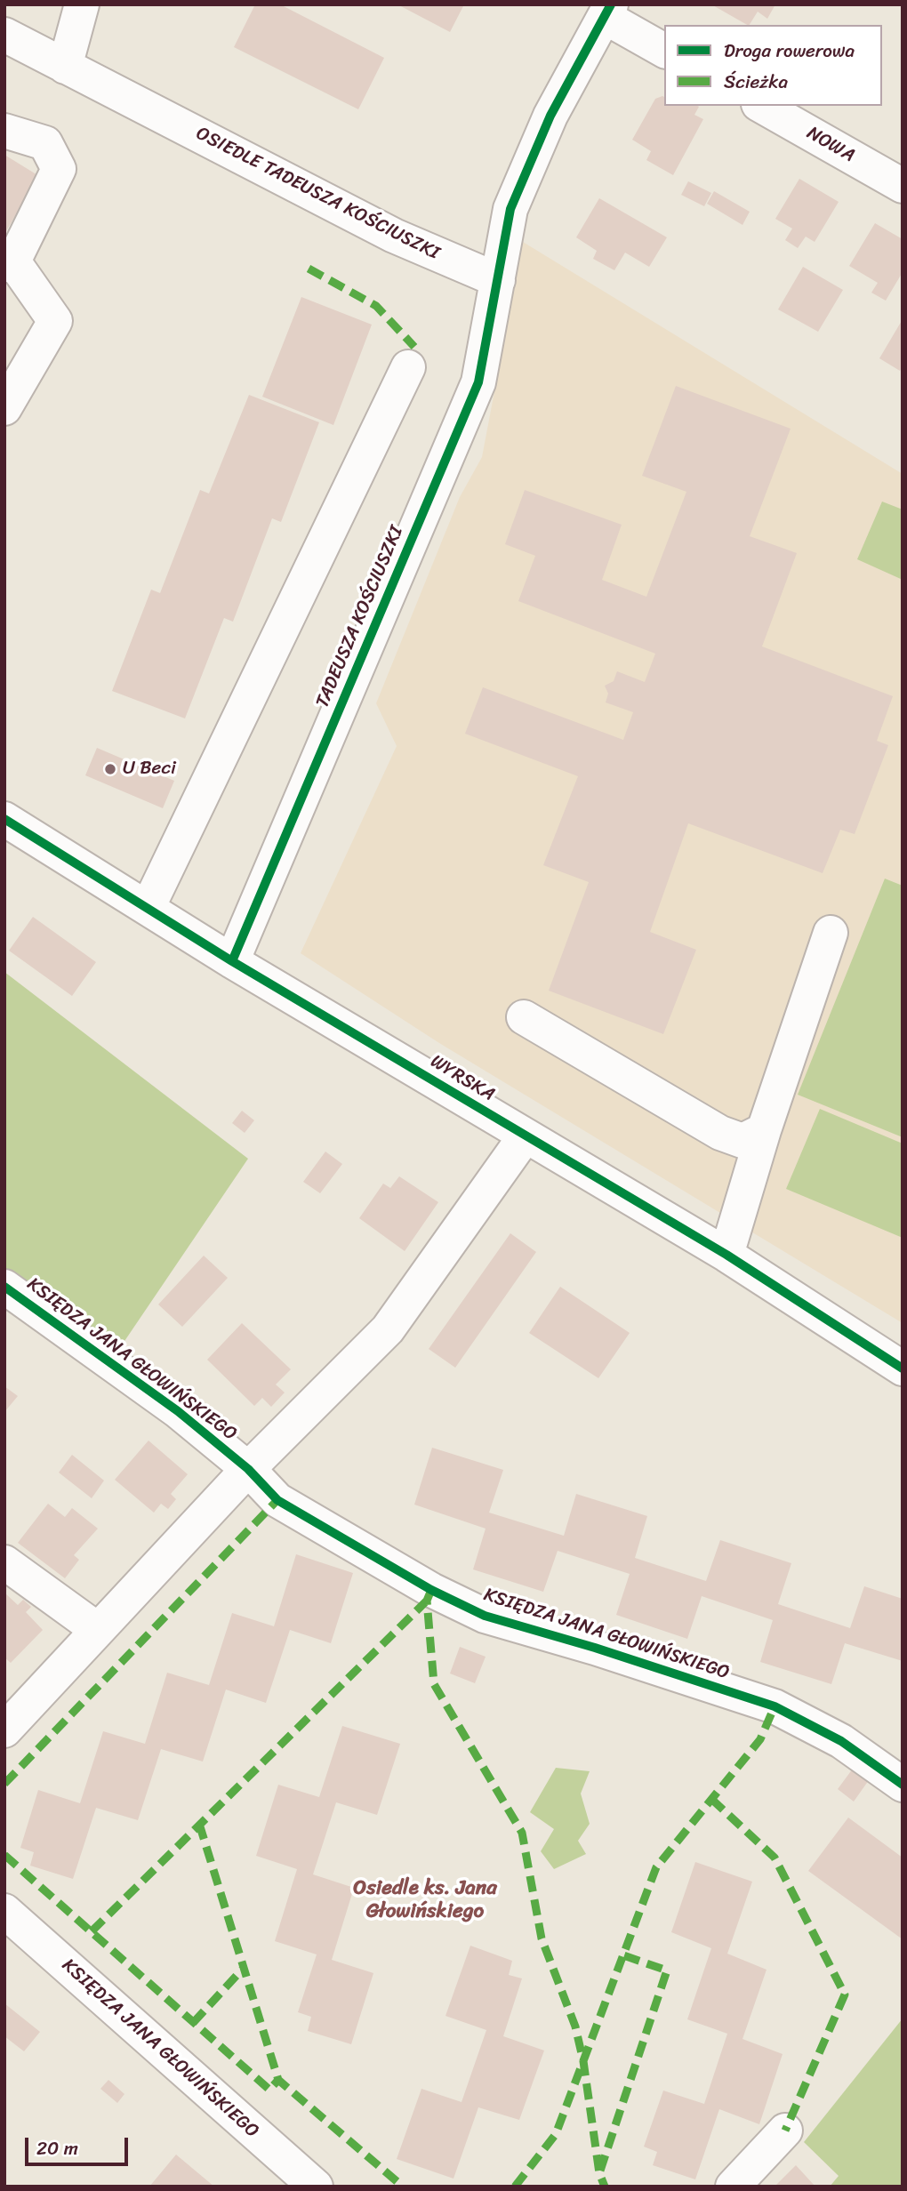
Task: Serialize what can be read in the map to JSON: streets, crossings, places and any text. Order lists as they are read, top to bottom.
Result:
{
  "streets": {
    "street": [
      "NOWA",
      "OSIEDLE TADEUSZA KOŚCIUSZKI",
      "TADEUSZA KOŚCIUSZKI",
      "WYRSKA",
      "KSIĘDZA JANA GŁOWIŃSKIEGO"
    ]
  },
  "crossings": [
    ["OSIEDLE TADEUSZA KOŚCIUSZKI", "TADEUSZA KOŚCIUSZKI"],
    ["TADEUSZA KOŚCIUSZKI", "WYRSKA"]
  ],
  "districts": ["Osiedle ks. Jana Głowińskiego"],
  "places": ["U Beci"],
  "legend": ["Droga rowerowa", "Ścieżka"],
  "scale_bar": "20 m"
}
